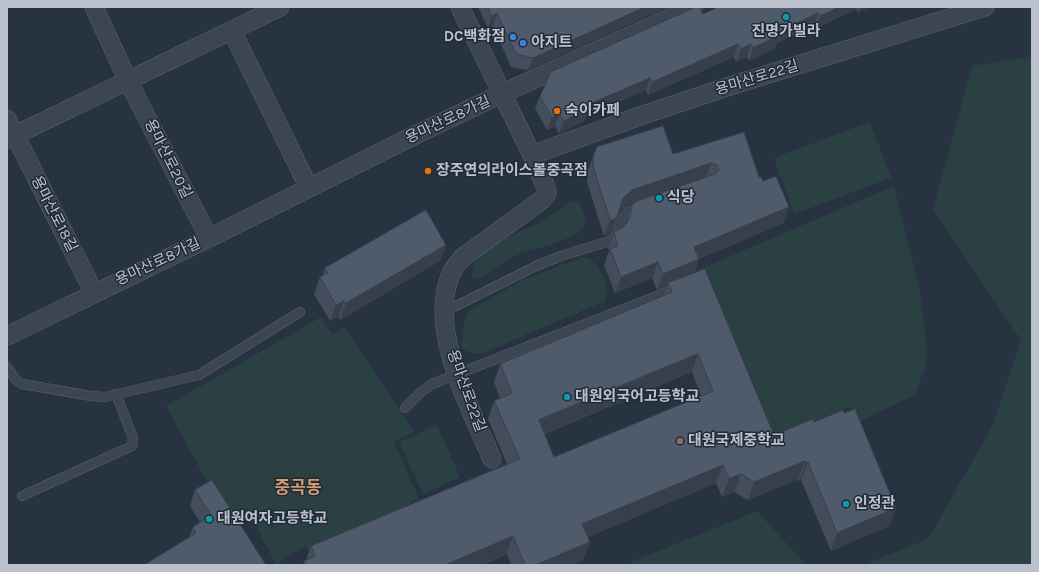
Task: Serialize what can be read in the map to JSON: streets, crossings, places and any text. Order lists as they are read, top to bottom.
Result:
{
  "streets": {
    "street": [
      "용마산로22길",
      "용마산로8가길",
      "용마산로20길",
      "용마산로18길"
    ]
  },
  "crossings": [
    ["용마산로22길", "용마산로8가길"],
    ["용마산로8가길", "용마산로20길"],
    ["용마산로8가길", "용마산로18길"]
  ],
  "districts": ["중곡동"],
  "places": [
    "진명가빌라",
    "DC백화점",
    "아지트",
    "숙이카페",
    "장주연의라이스볼중곡점",
    "식당",
    "대원외국어고등학교",
    "대원국제중학교",
    "인정관",
    "대원여자고등학교"
  ]
}
